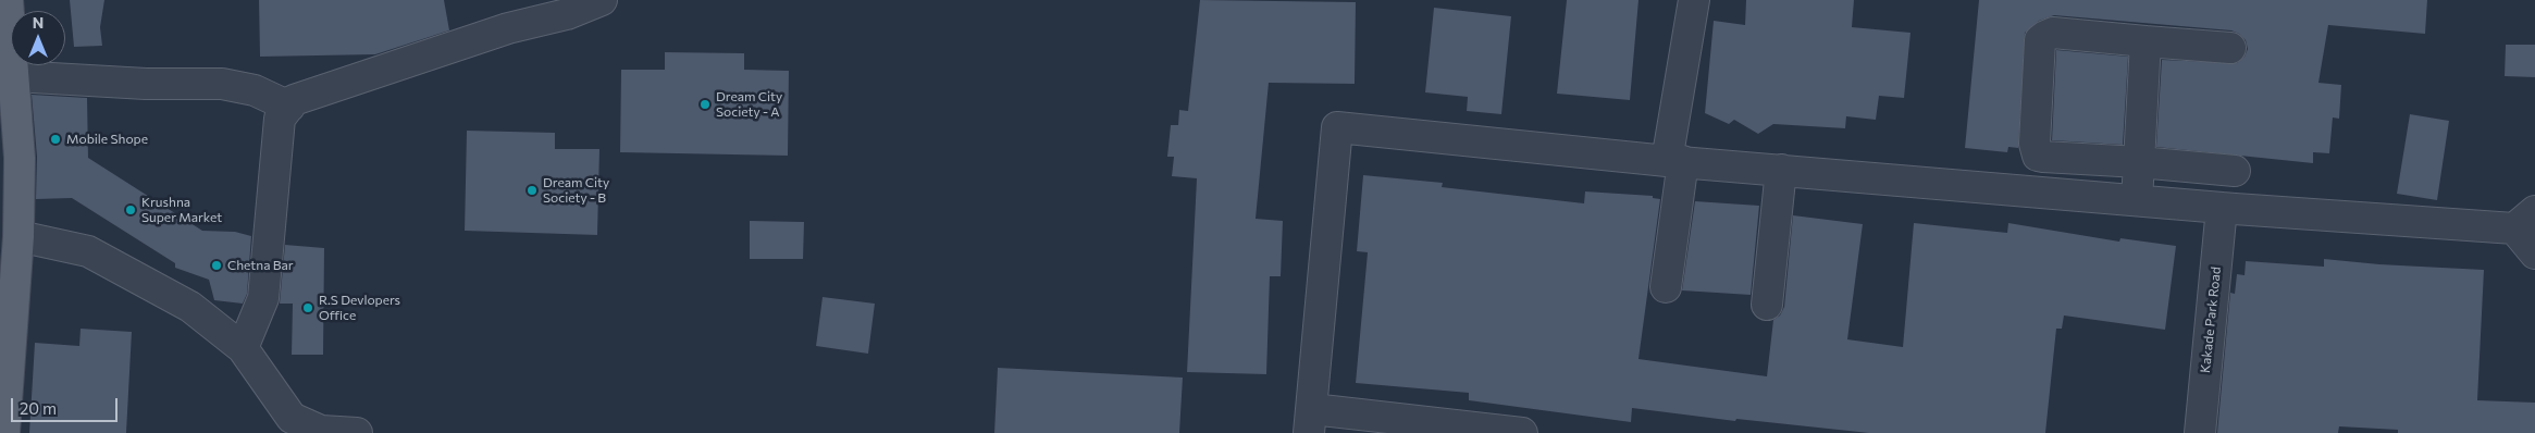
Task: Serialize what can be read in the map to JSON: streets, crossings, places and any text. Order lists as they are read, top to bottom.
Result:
{
  "streets": {
    "street": ["Kakade Park Road"]
  },
  "places": [
    "Dream City Society - A",
    "Mobile Shope",
    "Dream City Society - B",
    "Krushna Super Market",
    "Chetna Bar",
    "R.S Devlopers Office"
  ],
  "scale_bar": "20 m",
  "north": "top"
}
